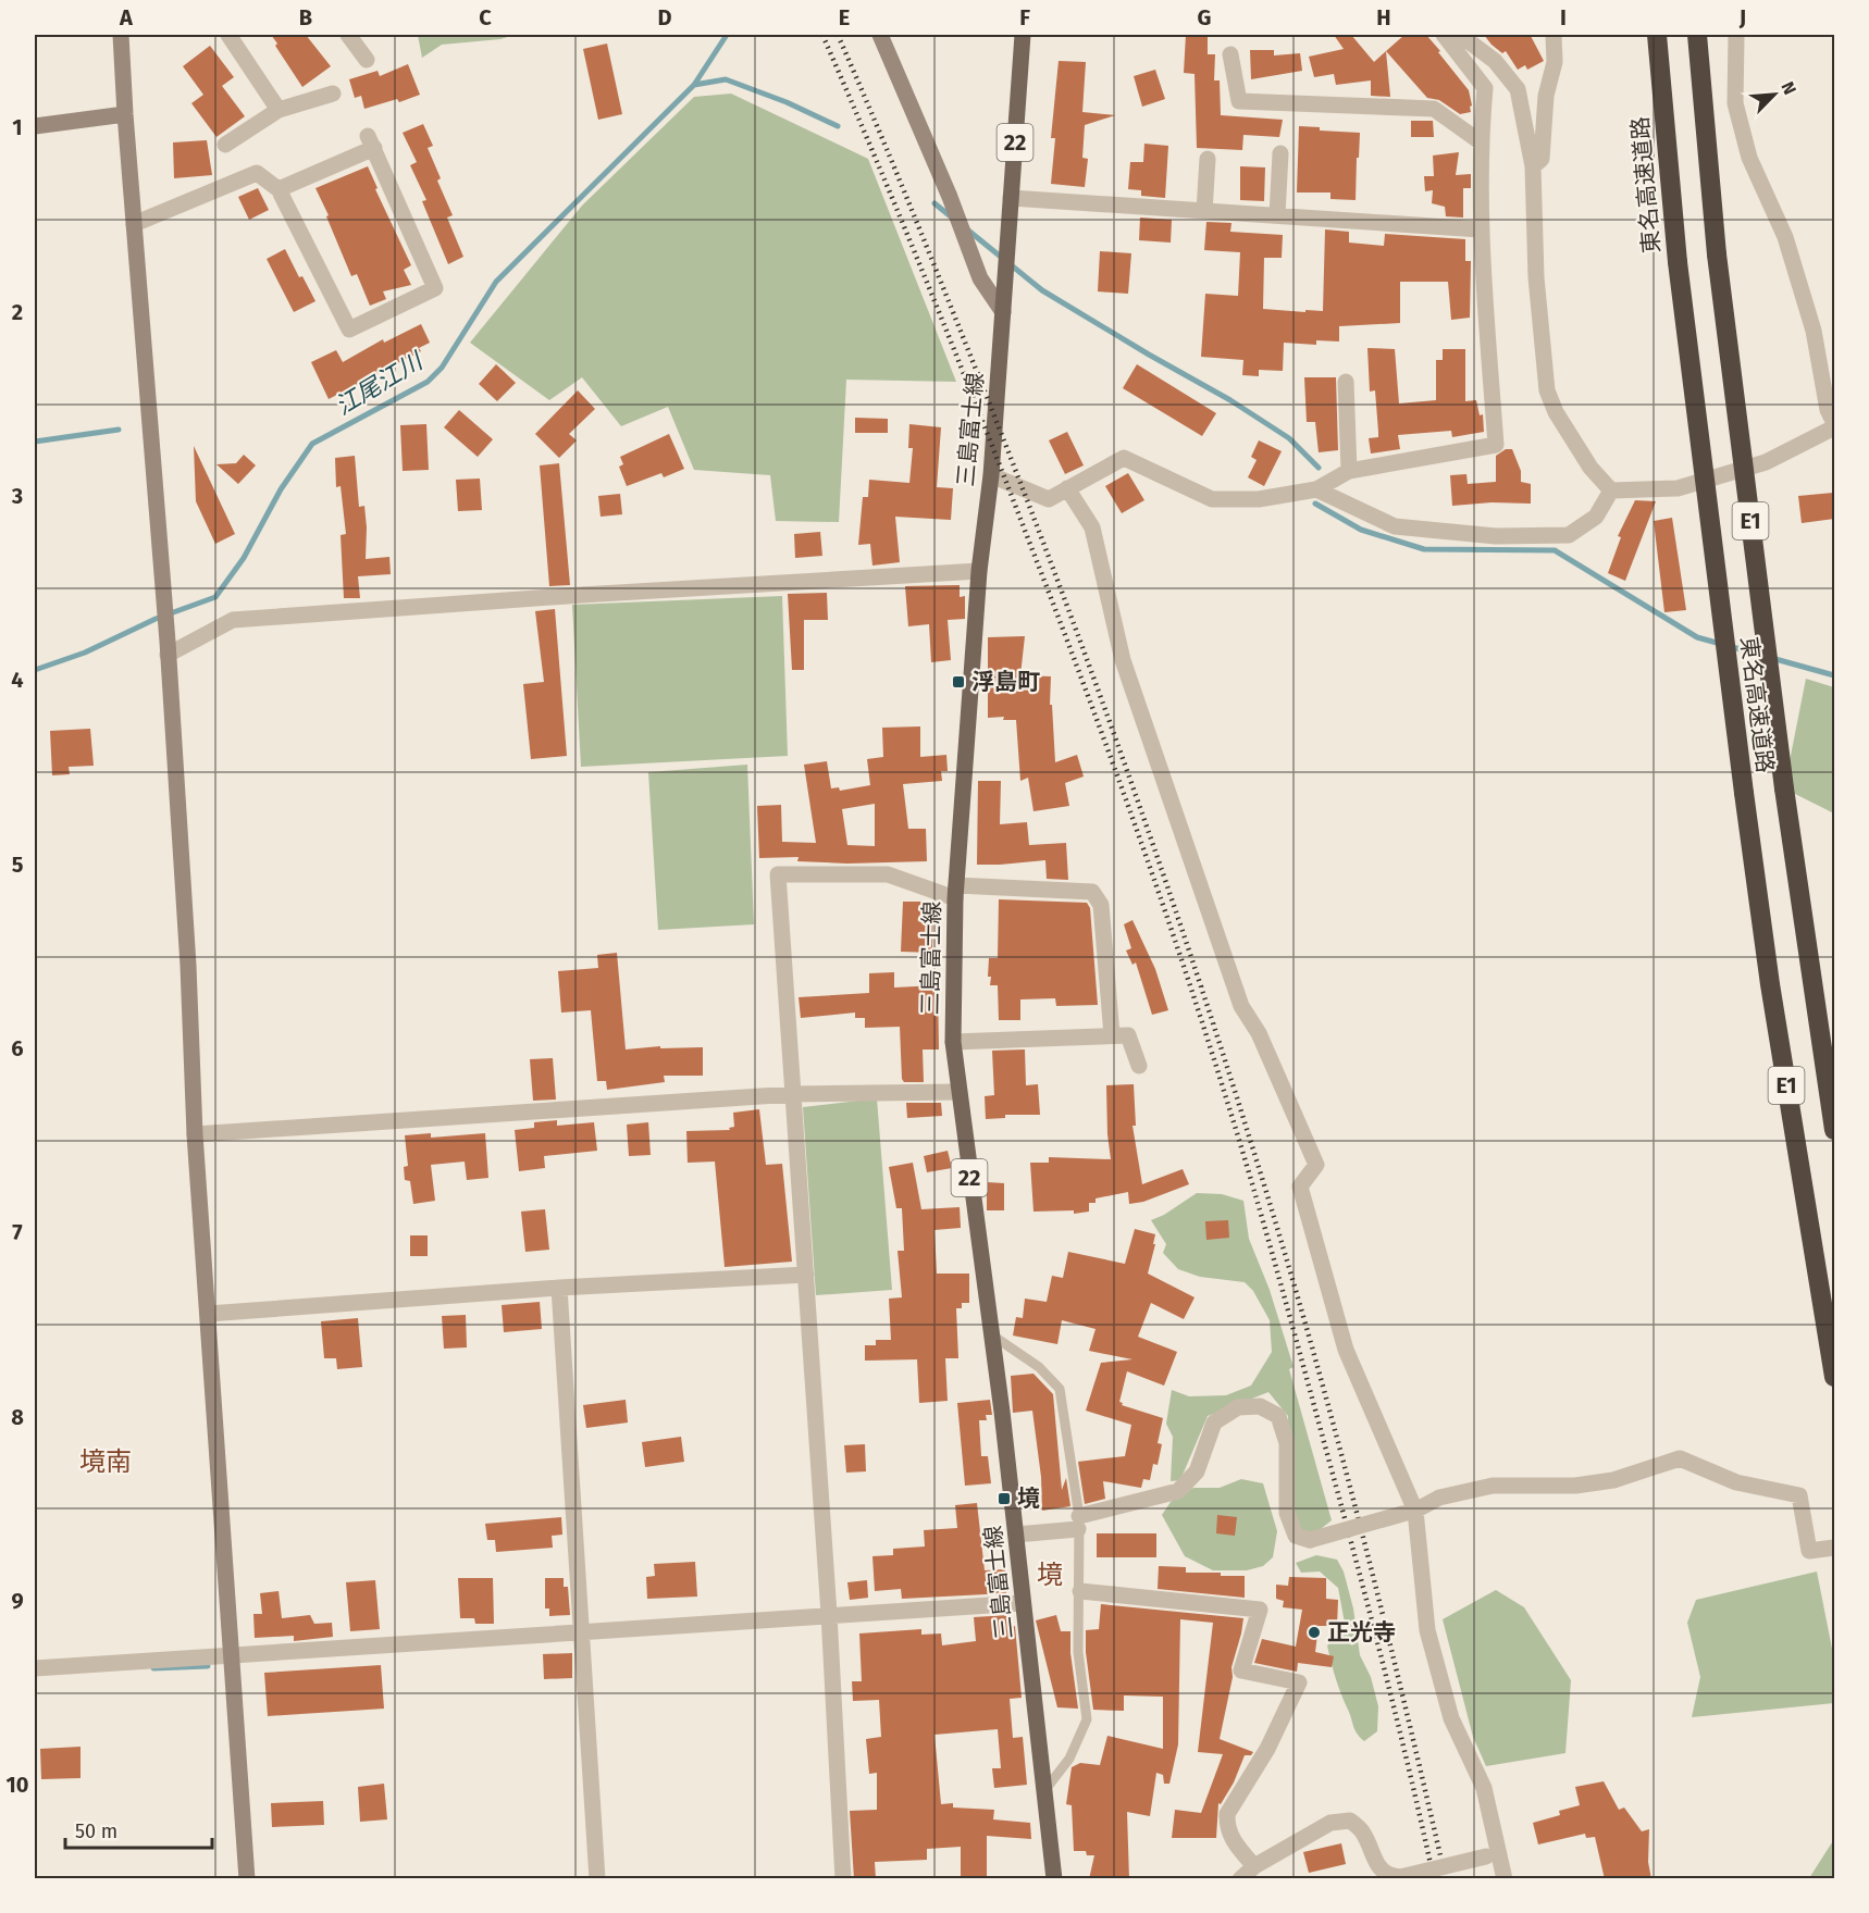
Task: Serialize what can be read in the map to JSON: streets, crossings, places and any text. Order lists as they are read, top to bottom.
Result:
{
  "streets": {
    "highway": ["東名高速道路", "E1"],
    "main road": ["22", "三島富士線"]
  },
  "districts": ["境南", "境"],
  "water": ["江尾江川"],
  "places": {
    "transit": ["浮島町", "境"],
    "other": ["正光寺"]
  },
  "scale_bar": "50 m",
  "north": "top right",
  "grid": {
    "columns": [
      "A",
      "B",
      "C",
      "D",
      "E",
      "F",
      "G",
      "H",
      "I",
      "J"
    ],
    "rows": [
      "1",
      "2",
      "3",
      "4",
      "5",
      "6",
      "7",
      "8",
      "9",
      "10"
    ]
  }
}
